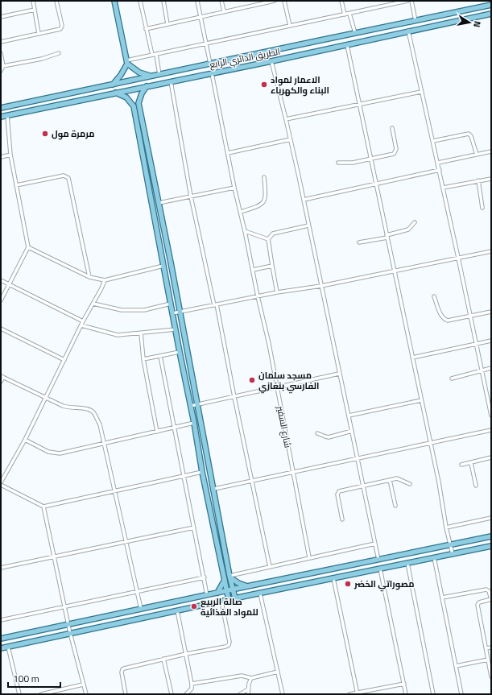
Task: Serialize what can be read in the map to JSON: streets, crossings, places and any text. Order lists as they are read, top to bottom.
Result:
{
  "streets": {
    "main road": ["الطريق الدائري الرابع"],
    "street": ["شارع السفير"]
  },
  "crossings": [
    ["الطريق الدائري الرابع", "شارع السفير"]
  ],
  "places": [
    "الاعمار لمواد البناء والكهرباء",
    "مرمرة مول",
    "مسجد سلمان الفارسي بنغازي",
    "مصوراتي الخضر",
    "صالة الربيع للمواد الغذائية"
  ],
  "scale_bar": "100 m",
  "north": "right"
}
